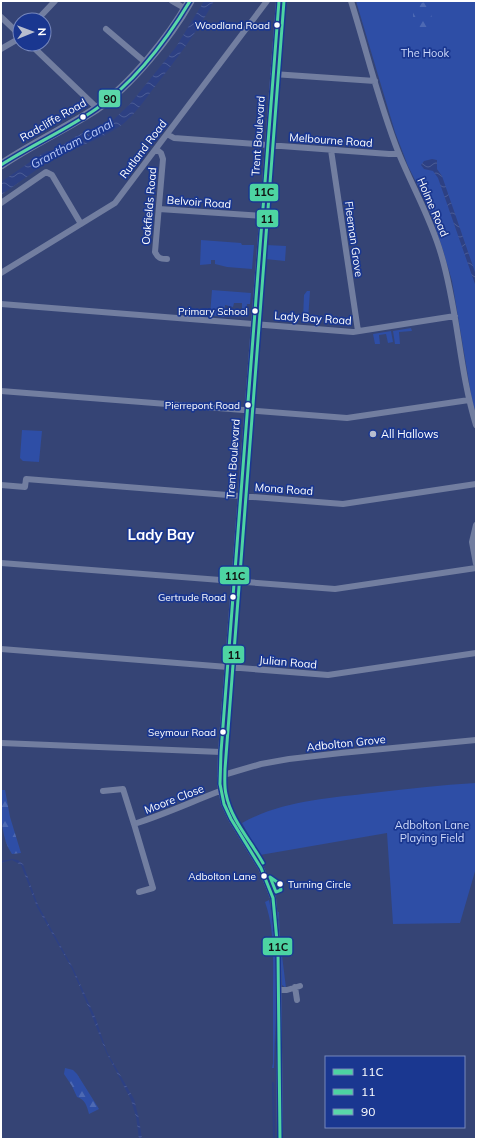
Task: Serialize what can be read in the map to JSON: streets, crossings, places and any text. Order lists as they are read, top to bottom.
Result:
{
  "streets": {
    "highway": ["Radcliffe Road"],
    "street": [
      "Trent Boulevard",
      "Melbourne Road",
      "Rutland Road",
      "Belvoir Road",
      "Oakfields Road",
      "Holme Road",
      "Fleeman Grove",
      "Lady Bay Road",
      "Mona Road",
      "Julian Road",
      "Adbolton Grove",
      "Moore Close"
    ]
  },
  "crossings": [
    ["Trent Boulevard", "Melbourne Road"],
    ["Trent Boulevard", "Belvoir Road"],
    ["Trent Boulevard", "Lady Bay Road"],
    ["Trent Boulevard", "Mona Road"],
    ["Trent Boulevard", "Julian Road"],
    ["Trent Boulevard", "Adbolton Grove"],
    ["Melbourne Road", "Rutland Road"],
    ["Melbourne Road", "Holme Road"],
    ["Melbourne Road", "Fleeman Grove"],
    ["Rutland Road", "Oakfields Road"],
    ["Belvoir Road", "Oakfields Road"],
    ["Holme Road", "Lady Bay Road"],
    ["Fleeman Grove", "Lady Bay Road"]
  ],
  "districts": ["Lady Bay"],
  "water": ["Grantham Canal"],
  "parks": ["The Hook", "Adbolton Lane Playing Field"],
  "places": [
    "Woodland Road",
    "Primary School",
    "Pierrepont Road",
    "All Hallows",
    "Gertrude Road",
    "Seymour Road",
    "Adbolton Lane",
    "Turning Circle"
  ],
  "lines": ["transit line 11C", "transit line 11", "transit line 90"],
  "legend": ["11C", "11", "90"],
  "north": "right"
}
